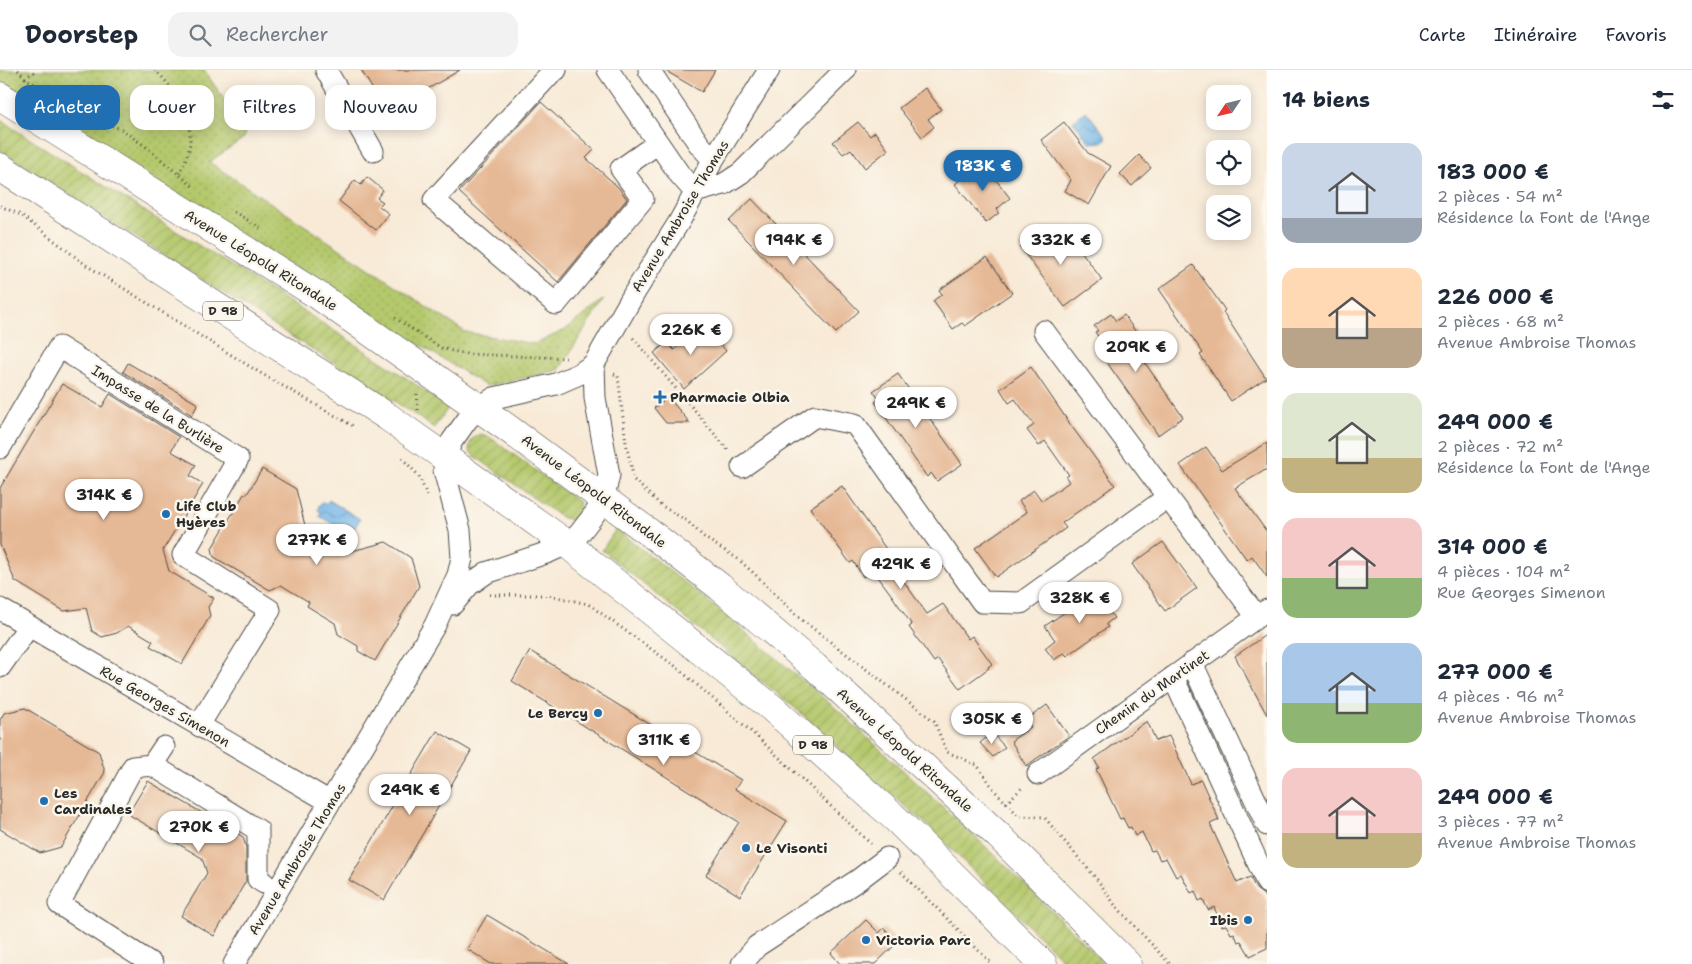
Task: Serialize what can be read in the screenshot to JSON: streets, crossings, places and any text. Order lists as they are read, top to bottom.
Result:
{
  "streets": {
    "highway": ["Avenue Léopold Ritondale", "D 98"],
    "street": [
      "Avenue Ambroise Thomas",
      "Impasse de la Burlière",
      "Chemin du Martinet",
      "Rue Georges Simenon"
    ]
  },
  "crossings": [
    ["Avenue Ambroise Thomas", "Avenue Léopold Ritondale"],
    ["Avenue Ambroise Thomas", "D 98"],
    ["Avenue Ambroise Thomas", "Rue Georges Simenon"],
    ["Impasse de la Burlière", "Rue Georges Simenon"]
  ],
  "places": {
    "health": ["Pharmacie Olbia"],
    "other": [
      "Life Club Hyères",
      "Le Bercy",
      "Les Cardinales",
      "Le Visonti",
      "Ibis",
      "Victoria Parc"
    ]
  },
  "north": "bottom left",
  "page": {
    "header": "Doorstep",
    "search": "Rechercher",
    "nav": ["Carte", "Itinéraire", "Favoris"],
    "heading": "14 biens",
    "chip": [
      "Acheter",
      "Louer",
      "Filtres",
      "Nouveau"
    ],
    "list": [
      {
        "name": "183 000 €",
        "note": "2 pièces · 54 m² · Résidence la Font de l'Ange"
      },
      {
        "name": "226 000 €",
        "note": "2 pièces · 68 m² · Avenue Ambroise Thomas"
      },
      {
        "name": "249 000 €",
        "note": "2 pièces · 72 m² · Résidence la Font de l'Ange"
      },
      {
        "name": "314 000 €",
        "note": "4 pièces · 104 m² · Rue Georges Simenon"
      },
      {
        "name": "277 000 €",
        "note": "4 pièces · 96 m² · Avenue Ambroise Thomas"
      },
      {
        "name": "249 000 €",
        "note": "3 pièces · 77 m² · Avenue Ambroise Thomas"
      }
    ],
    "price": [
      "183K €",
      "194K €",
      "332K €",
      "226K €",
      "209K €",
      "249K €",
      "314K €",
      "277K €",
      "429K €",
      "328K €",
      "305K €",
      "311K €",
      "249K €",
      "270K €"
    ]
  }
}
